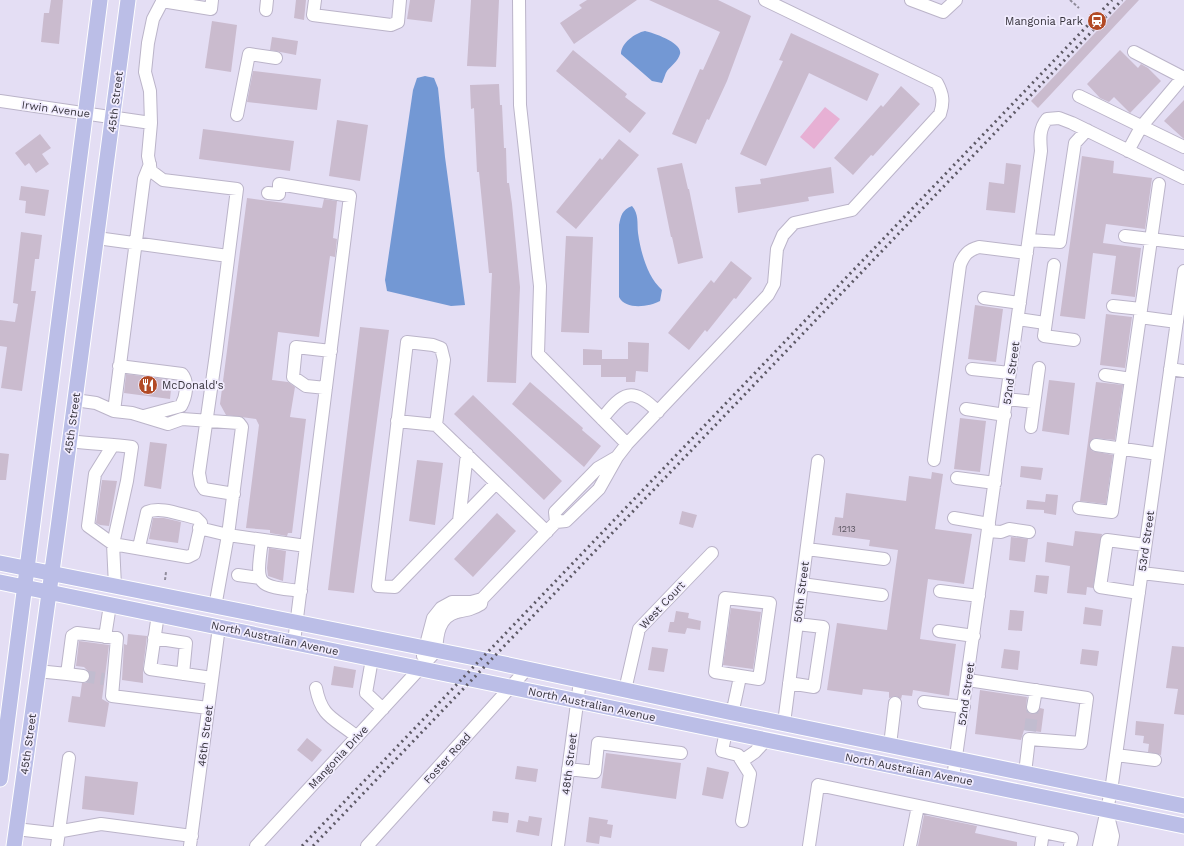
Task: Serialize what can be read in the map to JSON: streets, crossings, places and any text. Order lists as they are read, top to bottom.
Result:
{
  "streets": {
    "main road": ["45th Street", "North Australian Avenue"],
    "street": [
      "Irwin Avenue",
      "52nd Street",
      "53rd Street",
      "50th Street",
      "West Court",
      "46th Street",
      "Mangonia Drive",
      "Foster Road",
      "48th Street"
    ]
  },
  "crossings": [
    ["45th Street", "Irwin Avenue"],
    ["45th Street", "North Australian Avenue"],
    ["52nd Street", "North Australian Avenue"],
    ["53rd Street", "North Australian Avenue"],
    ["50th Street", "North Australian Avenue"],
    ["West Court", "North Australian Avenue"],
    ["North Australian Avenue", "46th Street"],
    ["North Australian Avenue", "Mangonia Drive"],
    ["North Australian Avenue", "Foster Road"],
    ["North Australian Avenue", "48th Street"]
  ],
  "places": {
    "station": ["Mangonia Park"],
    "restaurant": ["McDonald's"]
  },
  "house_numbers": ["1213"]
}
